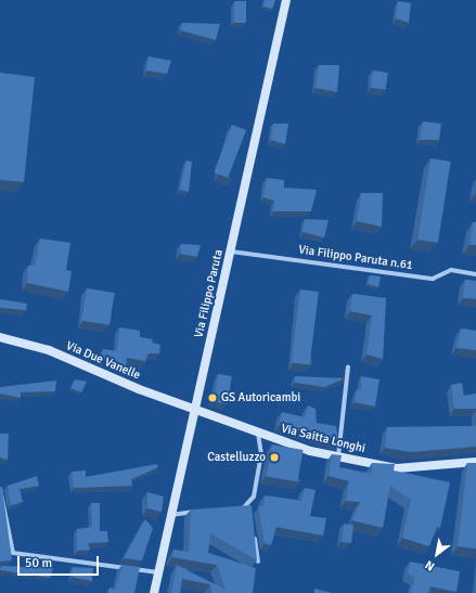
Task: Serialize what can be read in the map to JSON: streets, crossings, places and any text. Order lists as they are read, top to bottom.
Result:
{
  "streets": {
    "street": [
      "Via Filippo Paruta n.61",
      "Via Filippo Paruta",
      "Via Due Vanelle",
      "Via Saitta Longhi"
    ]
  },
  "crossings": [
    ["Via Filippo Paruta n.61", "Via Filippo Paruta"],
    ["Via Filippo Paruta", "Via Due Vanelle"],
    ["Via Filippo Paruta", "Via Saitta Longhi"],
    ["Via Due Vanelle", "Via Saitta Longhi"]
  ],
  "places": ["GS Autoricambi", "Castelluzzo"],
  "scale_bar": "50 m",
  "north": "bottom left"
}
